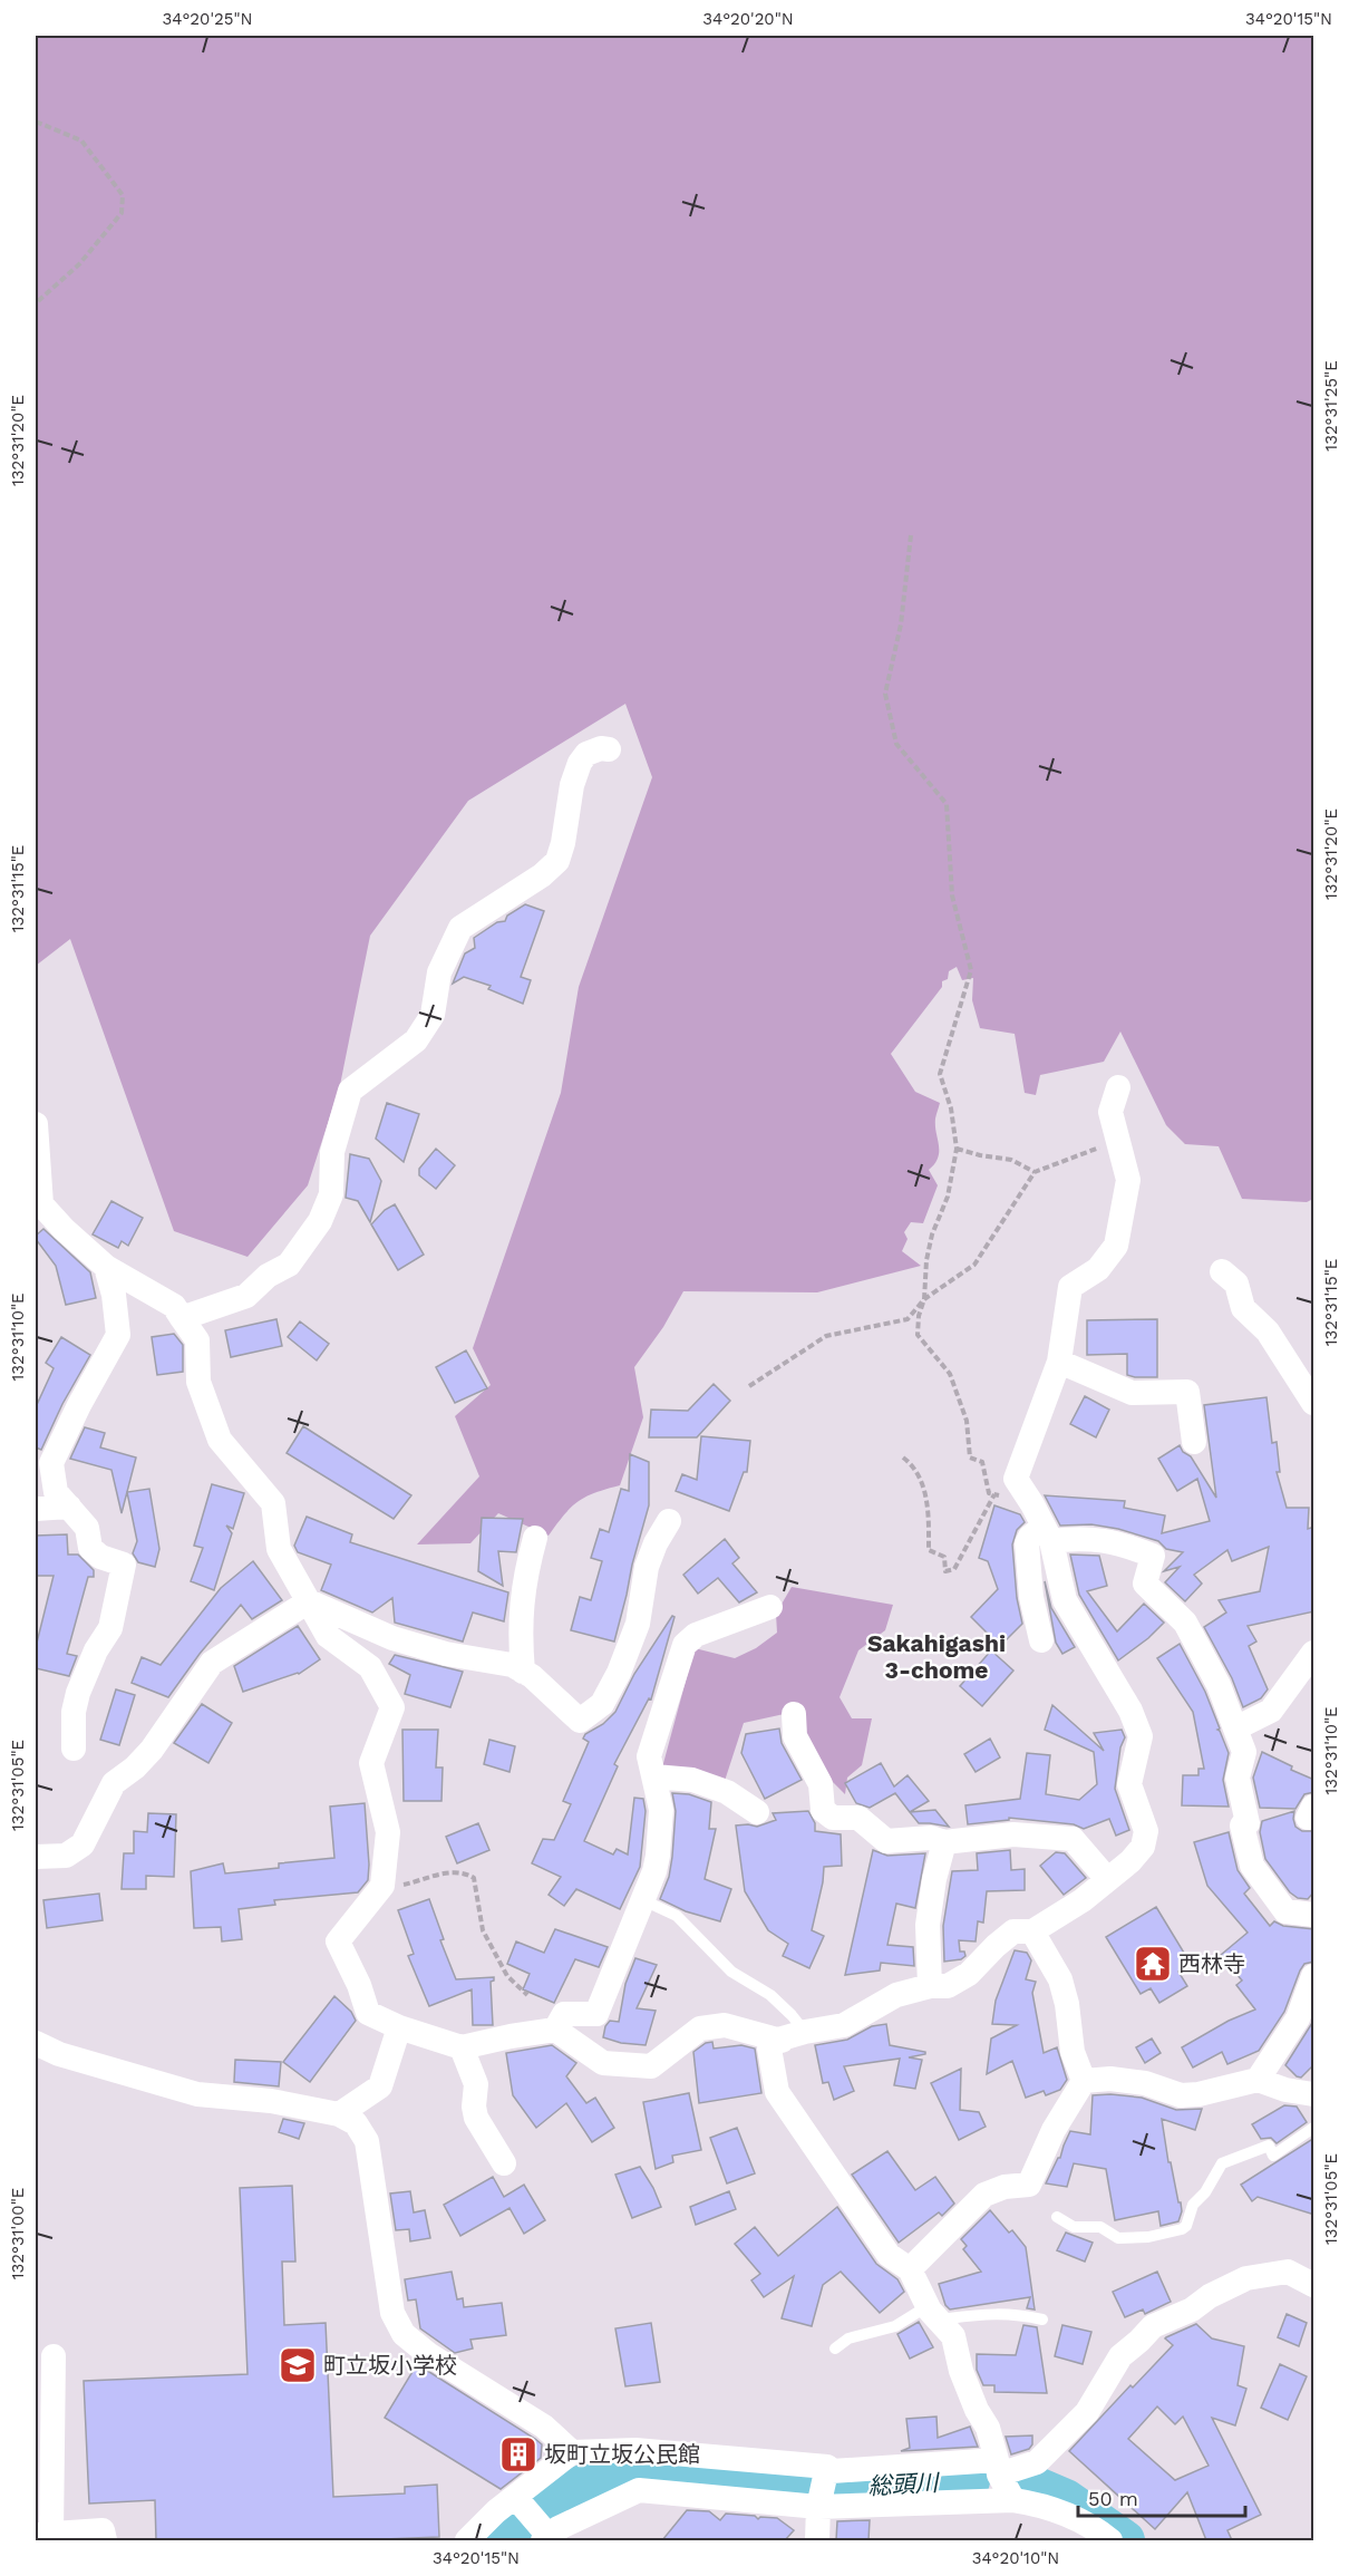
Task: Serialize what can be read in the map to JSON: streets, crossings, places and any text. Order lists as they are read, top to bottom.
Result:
{
  "districts": ["Sakahigashi 3-chome"],
  "water": ["総頭川"],
  "places": {
    "temple": ["西林寺"],
    "school or university": ["町立坂小学校"],
    "building": ["坂町立坂公民館"]
  },
  "scale_bar": "50 m",
  "coordinates": [
    "34°20'25\"N",
    "34°20'20\"N",
    "34°20'15\"N",
    "132°31'25\"E",
    "132°31'20\"E",
    "132°31'15\"E",
    "132°31'10\"E",
    "132°31'05\"E",
    "132°31'00\"E",
    "34°20'10\"N"
  ]
}
